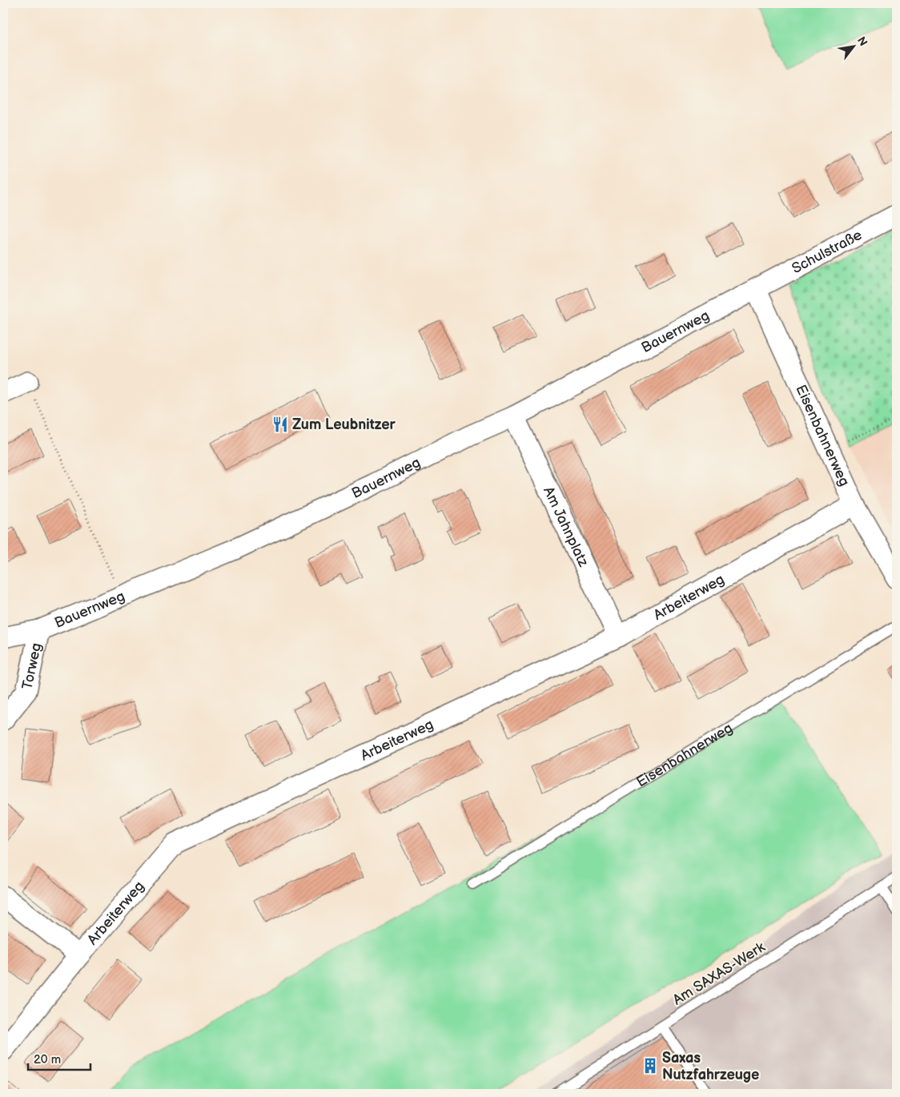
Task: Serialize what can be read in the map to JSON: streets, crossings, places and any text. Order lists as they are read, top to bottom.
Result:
{
  "streets": {
    "street": [
      "Schulstraße",
      "Bauernweg",
      "Eisenbahnerweg",
      "Am Jahnplatz",
      "Arbeiterweg",
      "Torweg"
    ],
    "lane": ["Am SAXAS-Werk"]
  },
  "crossings": [
    ["Schulstraße", "Bauernweg"],
    ["Schulstraße", "Eisenbahnerweg"],
    ["Bauernweg", "Eisenbahnerweg"],
    ["Bauernweg", "Am Jahnplatz"],
    ["Bauernweg", "Torweg"],
    ["Eisenbahnerweg", "Arbeiterweg"],
    ["Am Jahnplatz", "Arbeiterweg"]
  ],
  "places": {
    "restaurant": ["Zum Leubnitzer"],
    "building": ["Saxas Nutzfahrzeuge"]
  },
  "scale_bar": "20 m",
  "north": "top right"
}
